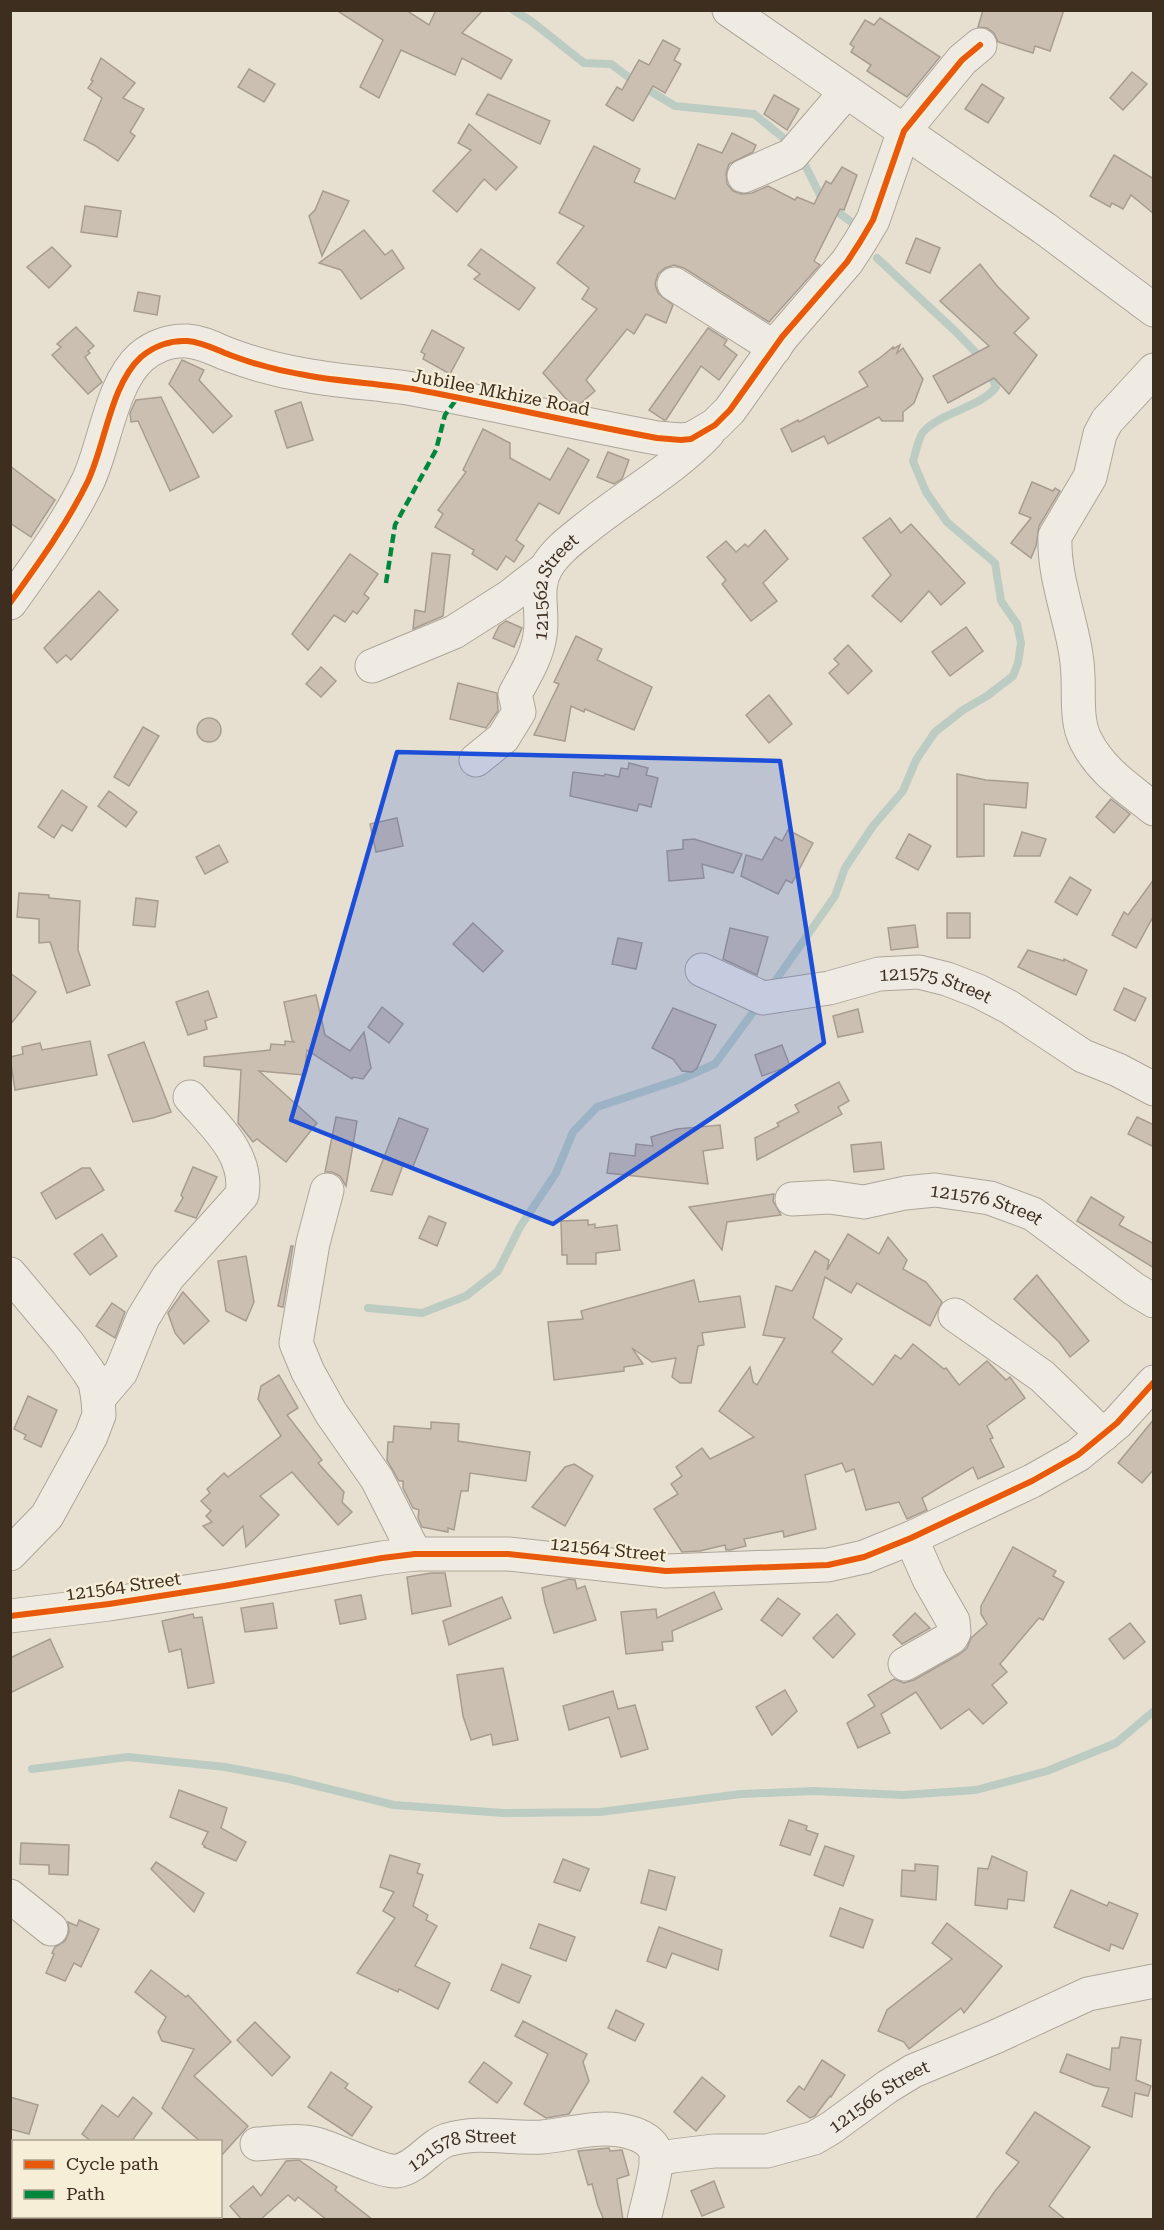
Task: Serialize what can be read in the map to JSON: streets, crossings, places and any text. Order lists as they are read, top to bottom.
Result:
{
  "streets": {
    "street": [
      "Jubilee Mkhize Road",
      "121562 Street",
      "121575 Street",
      "121576 Street",
      "121564 Street",
      "121566 Street",
      "121578 Street"
    ]
  },
  "crossings": [
    ["Jubilee Mkhize Road", "121562 Street"],
    ["121566 Street", "121578 Street"]
  ],
  "legend": ["Cycle path", "Path"]
}
